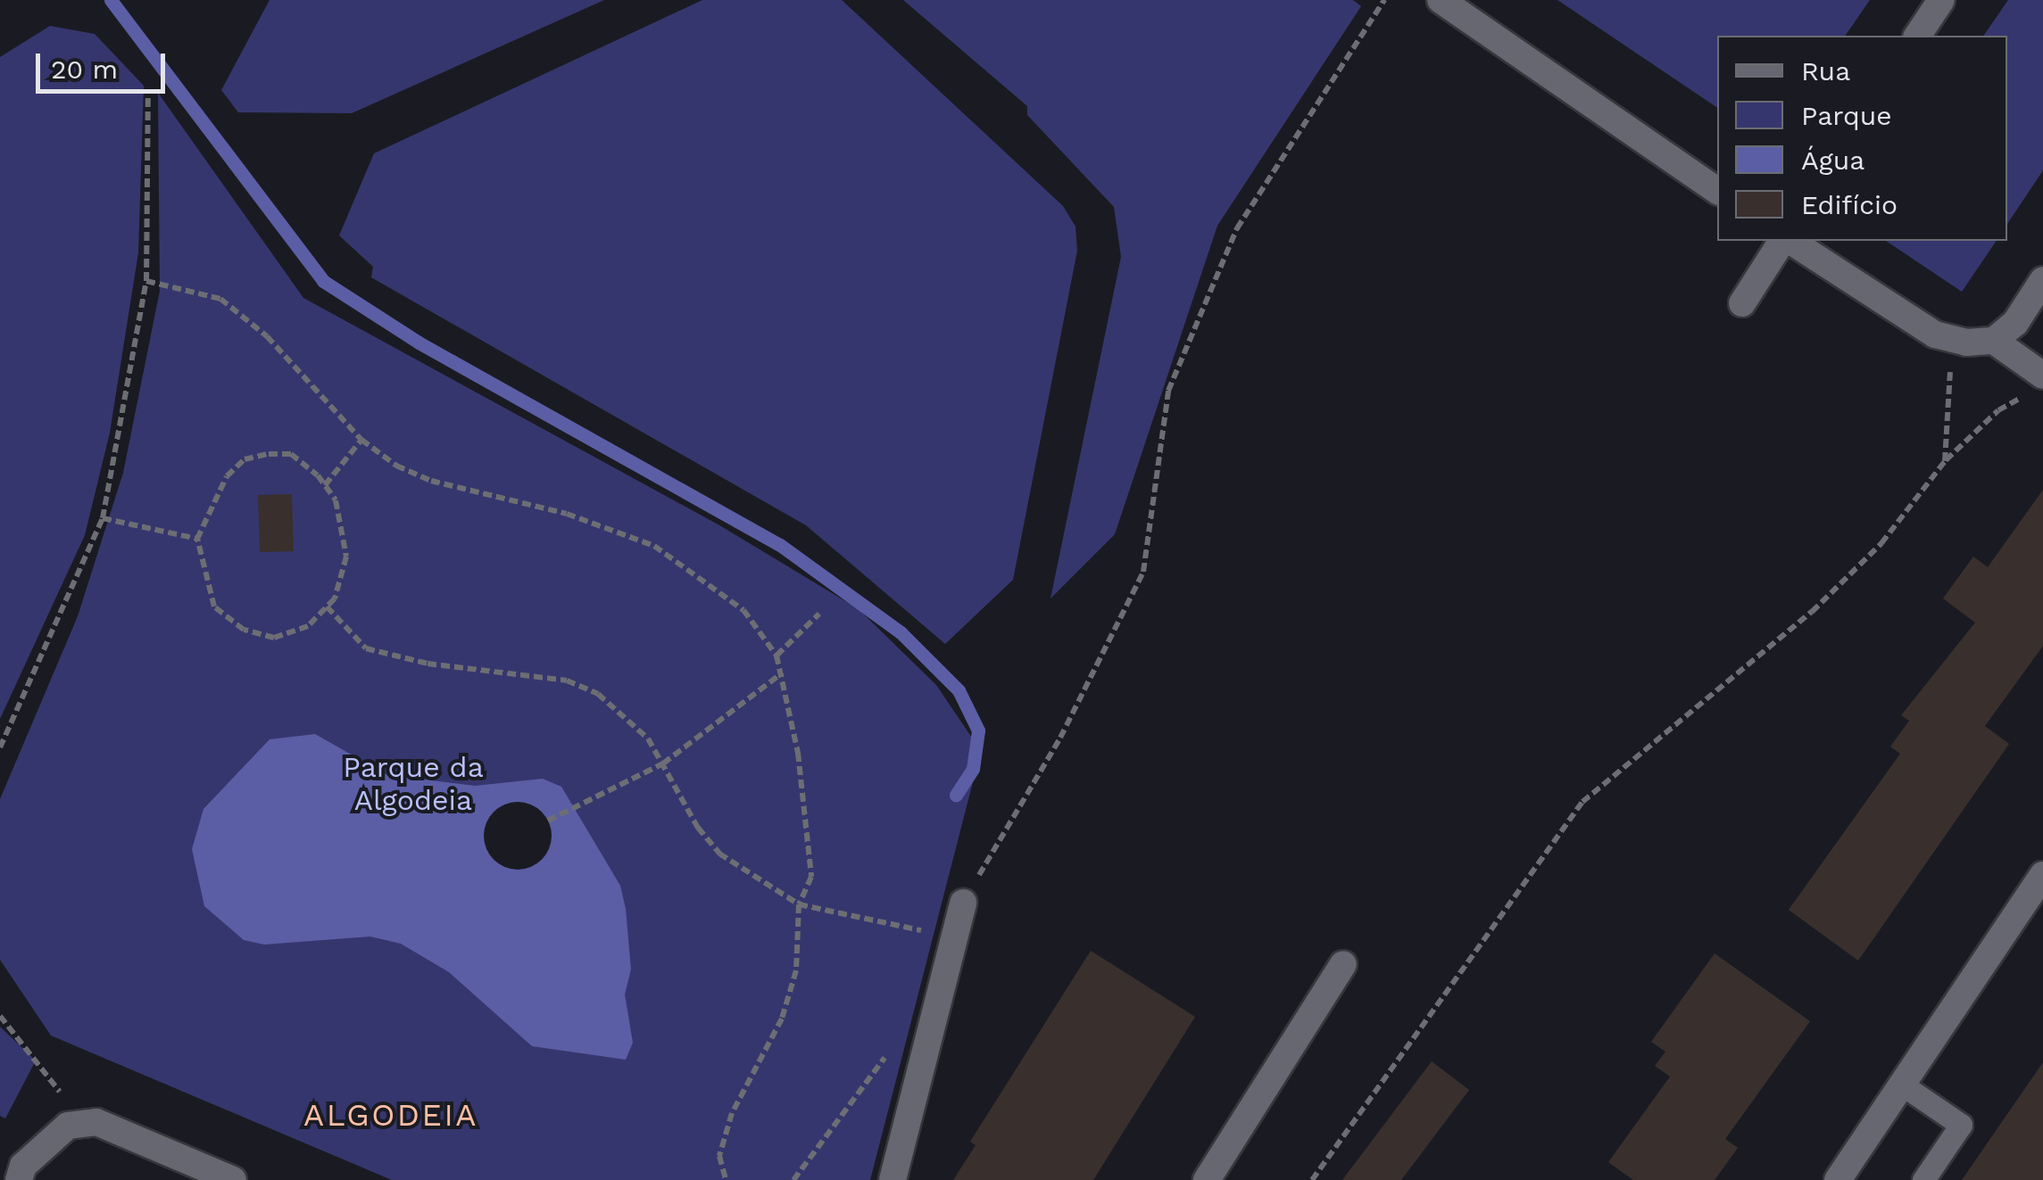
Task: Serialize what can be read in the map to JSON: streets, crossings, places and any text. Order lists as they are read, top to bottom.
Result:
{
  "districts": ["ALGODEIA"],
  "parks": ["Parque da Algodeia"],
  "legend": [
    "Rua",
    "Parque",
    "Água",
    "Edifício"
  ],
  "scale_bar": "20 m"
}
